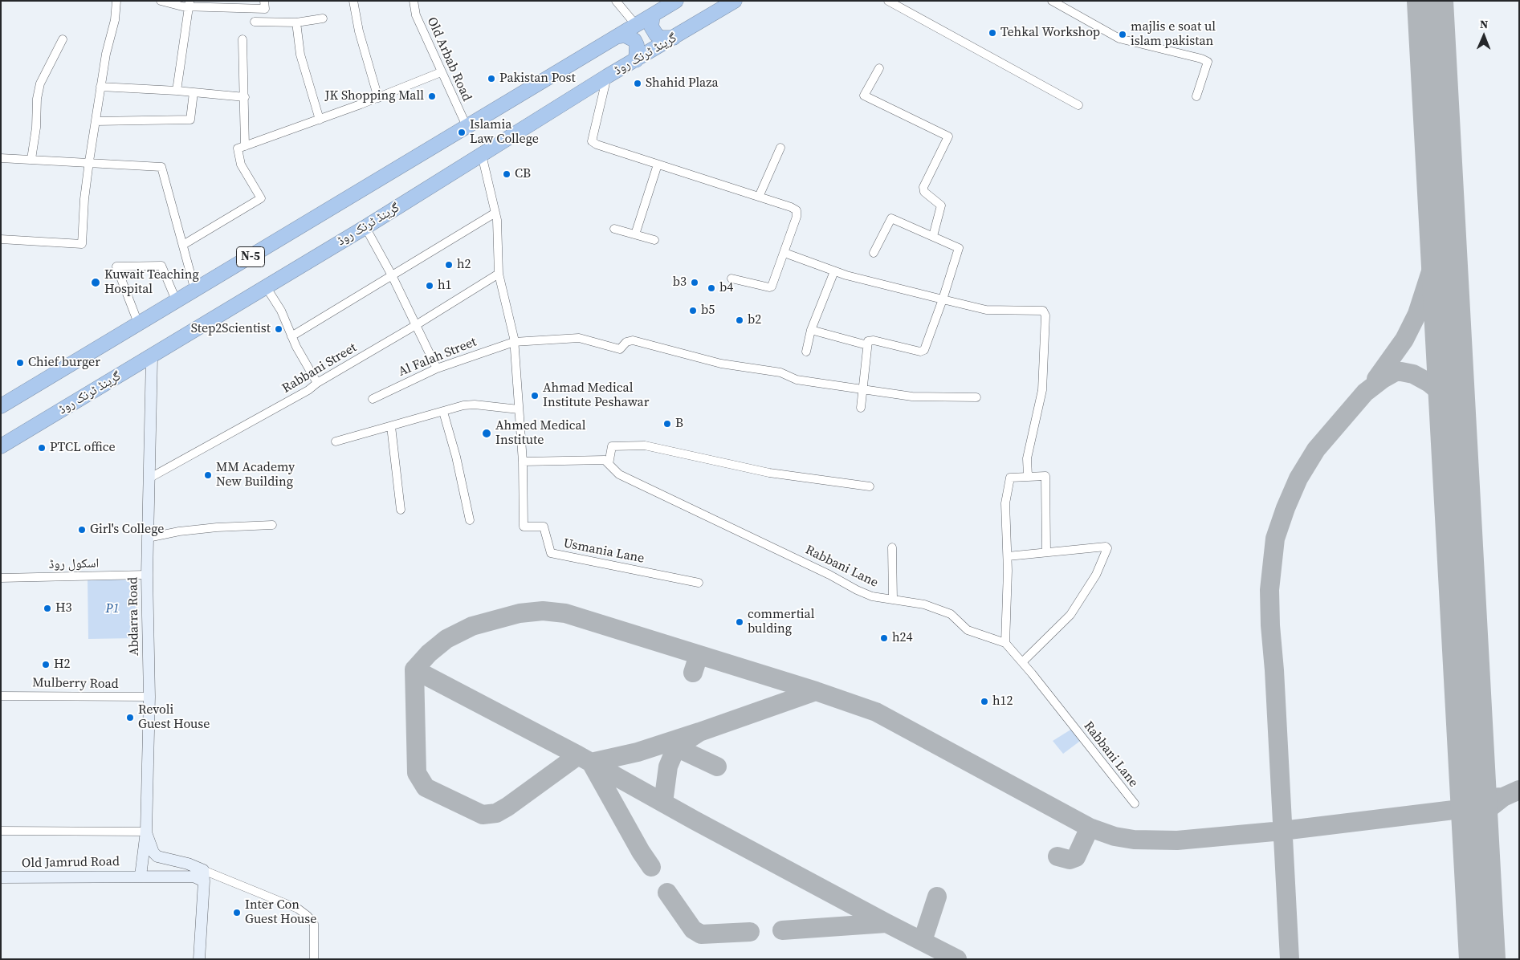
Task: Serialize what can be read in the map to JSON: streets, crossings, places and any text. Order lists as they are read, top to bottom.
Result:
{
  "streets": {
    "highway": ["گرینڈ ٹرنک روڈ", "N-5"],
    "street": [
      "Old Arbab Road",
      "Al Falah Street",
      "Rabbani Street",
      "Usmania Lane",
      "اسکول روڈ",
      "Rabbani Lane",
      "Abdarra Road",
      "Mulberry Road",
      "Old Jamrud Road"
    ]
  },
  "crossings": [
    ["گرینڈ ٹرنک روڈ", "Abdarra Road"],
    ["Old Arbab Road", "N-5"],
    ["Rabbani Street", "Abdarra Road"],
    ["Usmania Lane", "Rabbani Lane"],
    ["اسکول روڈ", "Abdarra Road"],
    ["Abdarra Road", "Mulberry Road"],
    ["Abdarra Road", "Old Jamrud Road"]
  ],
  "parks": ["P1"],
  "places": [
    "Tehkal Workshop",
    "majlis e soat ul islam pakistan",
    "Pakistan Post",
    "Shahid Plaza",
    "JK Shopping Mall",
    "Islamia Law College",
    "CB",
    "h2",
    "Kuwait Teaching Hospital",
    "b3",
    "h1",
    "b4",
    "b5",
    "b2",
    "Step2Scientist",
    "Chief burger",
    "Ahmad Medical Institute Peshawar",
    "B",
    "Ahmed Medical Institute",
    "PTCL office",
    "MM Academy New Building",
    "Girl's College",
    "H3",
    "commertial bulding",
    "h24",
    "H2",
    "h12",
    "Revoli Guest House",
    "Inter Con Guest House"
  ],
  "north": "top"
}
